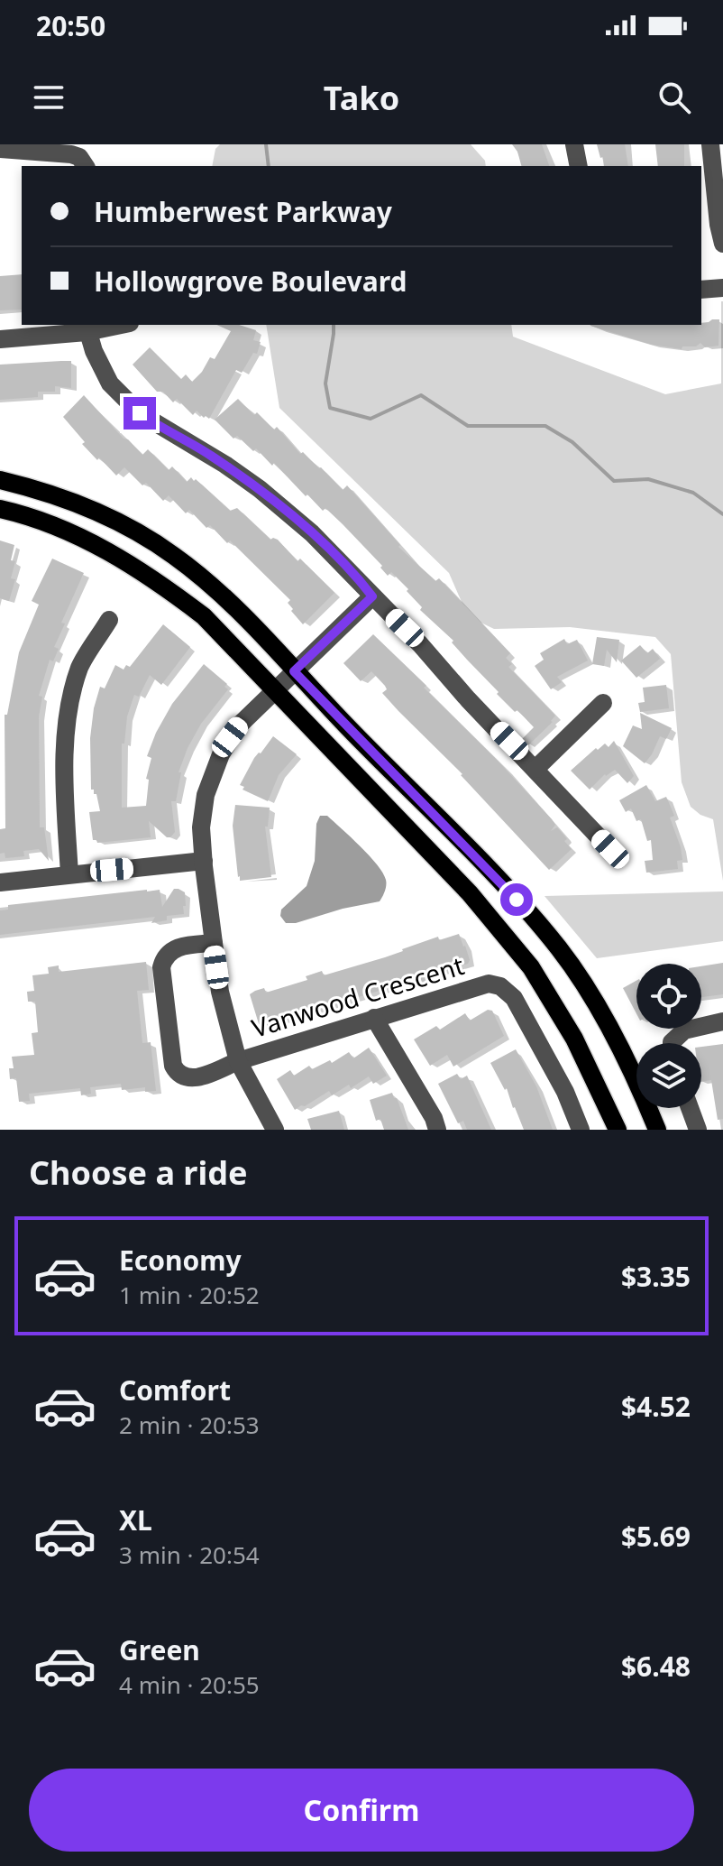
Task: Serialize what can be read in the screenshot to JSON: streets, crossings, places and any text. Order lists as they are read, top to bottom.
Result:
{
  "streets": {
    "street": ["Vanwood Crescent"]
  },
  "page": {
    "status": "20:50",
    "header": "Tako",
    "banner": ["Humberwest Parkway", "Hollowgrove Boulevard"],
    "heading": "Choose a ride",
    "list": [
      {
        "name": "Economy",
        "note": "1 min · 20:52",
        "value": "$3.35"
      },
      {
        "name": "Comfort",
        "note": "2 min · 20:53",
        "value": "$4.52"
      },
      {
        "name": "XL",
        "note": "3 min · 20:54",
        "value": "$5.69"
      },
      {
        "name": "Green",
        "note": "4 min · 20:55",
        "value": "$6.48"
      }
    ],
    "buttons": "Confirm"
  }
}
